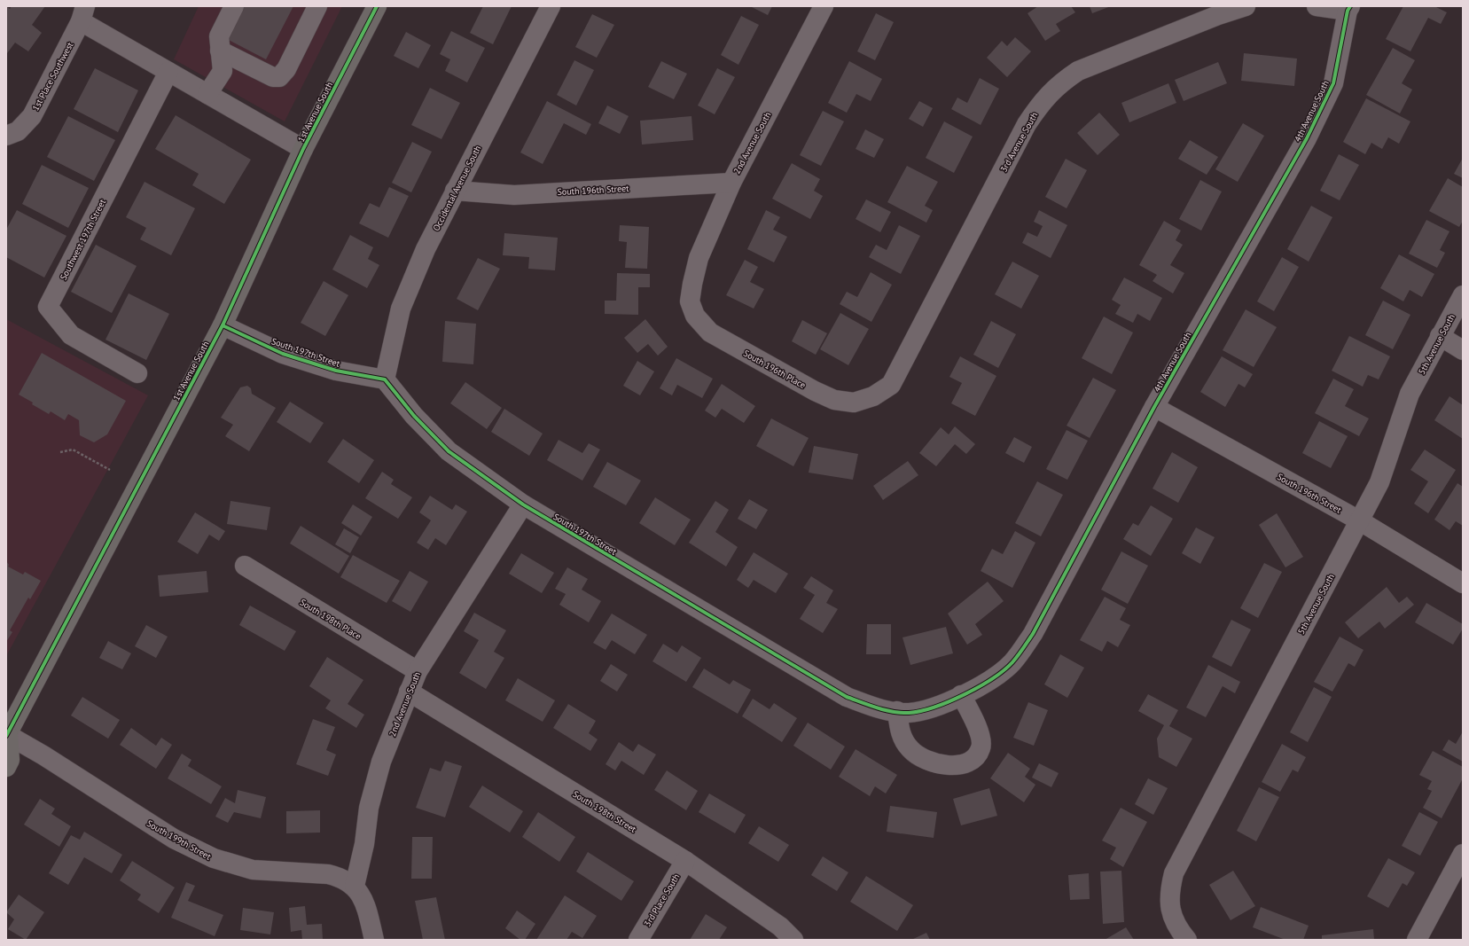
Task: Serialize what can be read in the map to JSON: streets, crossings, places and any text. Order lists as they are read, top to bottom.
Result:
{
  "streets": {
    "main road": ["1st Avenue South"],
    "street": [
      "1st Place Southwest",
      "4th Avenue South",
      "3rd Avenue South",
      "2nd Avenue South",
      "Occidental Avenue South",
      "South 196th Street",
      "Southwest 197th Street",
      "5th Avenue South",
      "South 197th Street",
      "South 196th Place",
      "South 198th Place",
      "South 198th Street",
      "South 199th Street",
      "3rd Place South"
    ]
  },
  "crossings": [
    ["4th Avenue South", "South 196th Street"],
    ["4th Avenue South", "South 197th Street"],
    ["1st Avenue South", "South 197th Street"],
    ["1st Avenue South", "South 199th Street"],
    ["3rd Avenue South", "South 196th Place"],
    ["2nd Avenue South", "South 196th Street"],
    ["2nd Avenue South", "South 197th Street"],
    ["2nd Avenue South", "South 196th Place"],
    ["2nd Avenue South", "South 198th Place"],
    ["2nd Avenue South", "South 198th Street"],
    ["2nd Avenue South", "South 199th Street"],
    ["Occidental Avenue South", "South 196th Street"],
    ["Occidental Avenue South", "South 197th Street"],
    ["South 196th Street", "5th Avenue South"],
    ["South 198th Street", "3rd Place South"]
  ]
}
